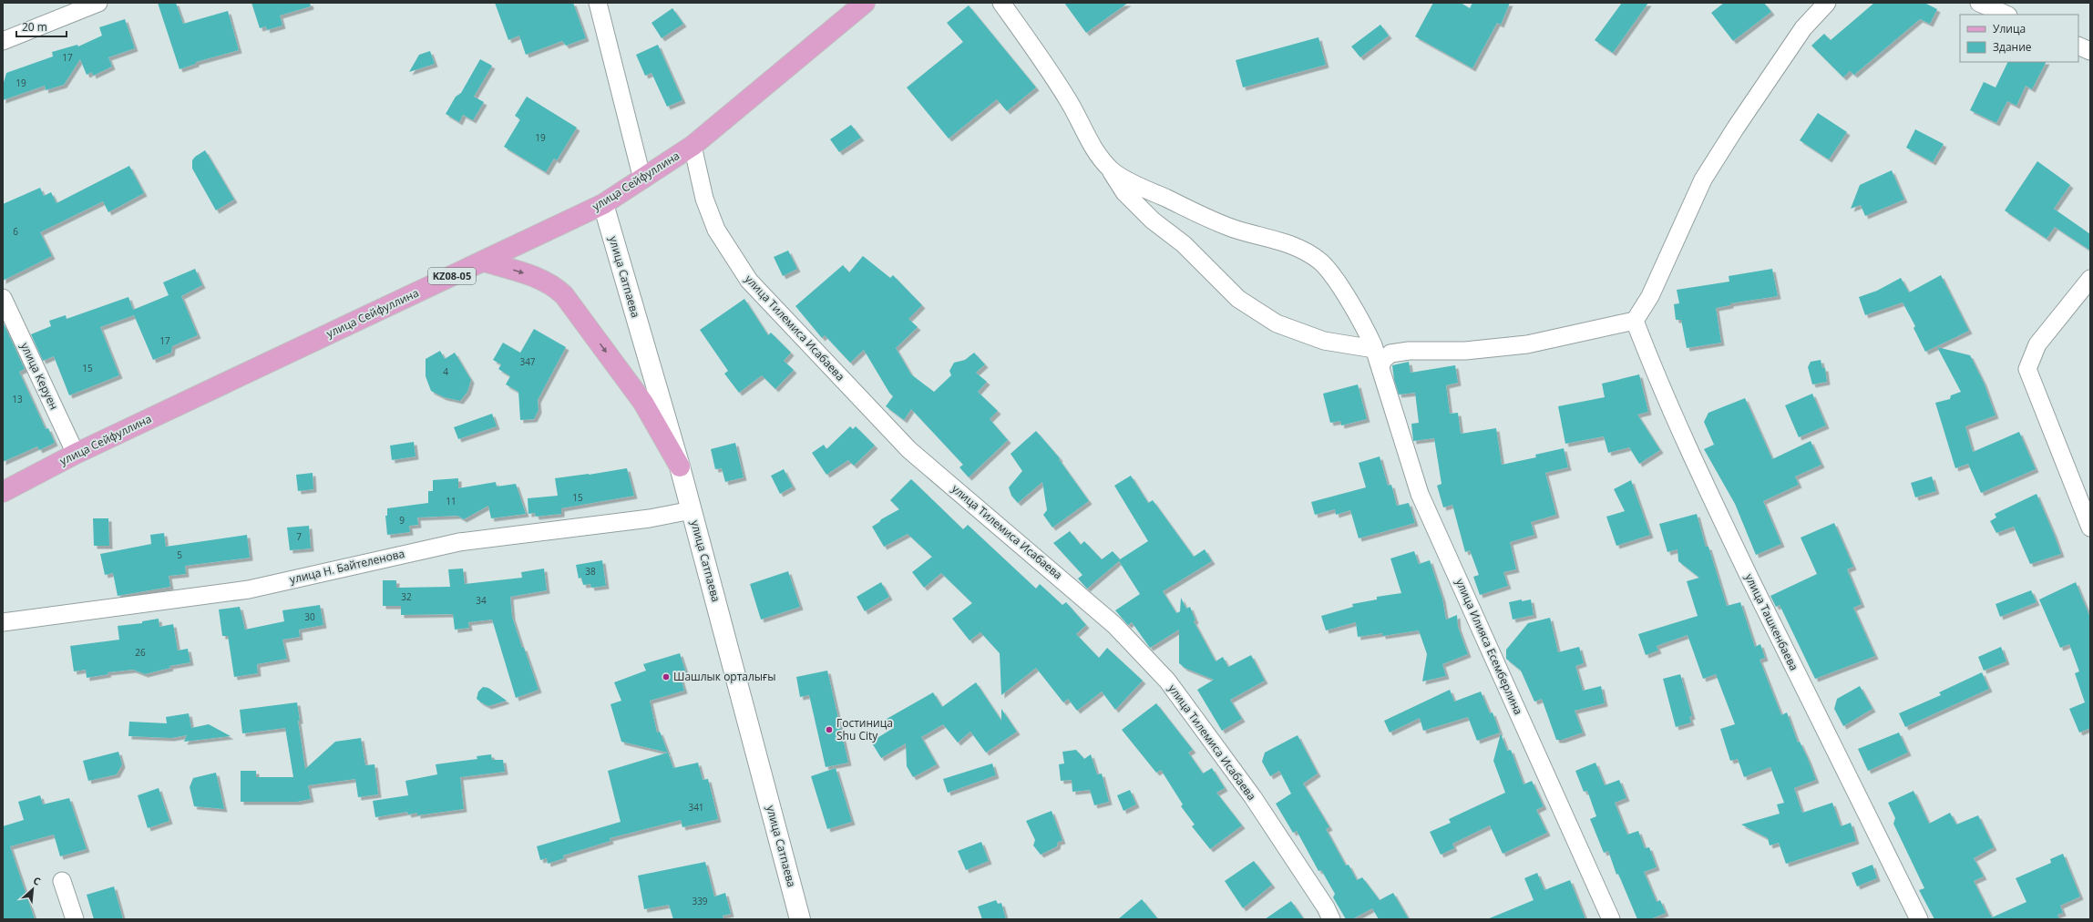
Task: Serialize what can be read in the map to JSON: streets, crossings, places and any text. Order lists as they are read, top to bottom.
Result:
{
  "streets": {
    "main road": ["улица Сейфуллина", "KZ08-05"],
    "street": [
      "улица Сатпаева",
      "улица Тилемиса Исабаева",
      "улица Керуен",
      "улица Н. Байтеленова",
      "улица Ташкенбаева",
      "улица Илияса Есемберлина"
    ]
  },
  "crossings": [
    ["улица Сейфуллина", "улица Сатпаева"],
    ["улица Сейфуллина", "улица Тилемиса Исабаева"],
    ["улица Сейфуллина", "улица Керуен"],
    ["улица Сатпаева", "улица Н. Байтеленова"]
  ],
  "places": ["Шашлык орталығы", "Гостиница Shu City"],
  "house_numbers": [
    "17",
    "19",
    "19",
    "6",
    "17",
    "347",
    "15",
    "4",
    "13",
    "15",
    "11",
    "9",
    "7",
    "5",
    "38",
    "32",
    "34",
    "30",
    "26",
    "341",
    "339"
  ],
  "legend": ["Улица", "Здание"],
  "scale_bar": "20 m",
  "north": "top right"
}
